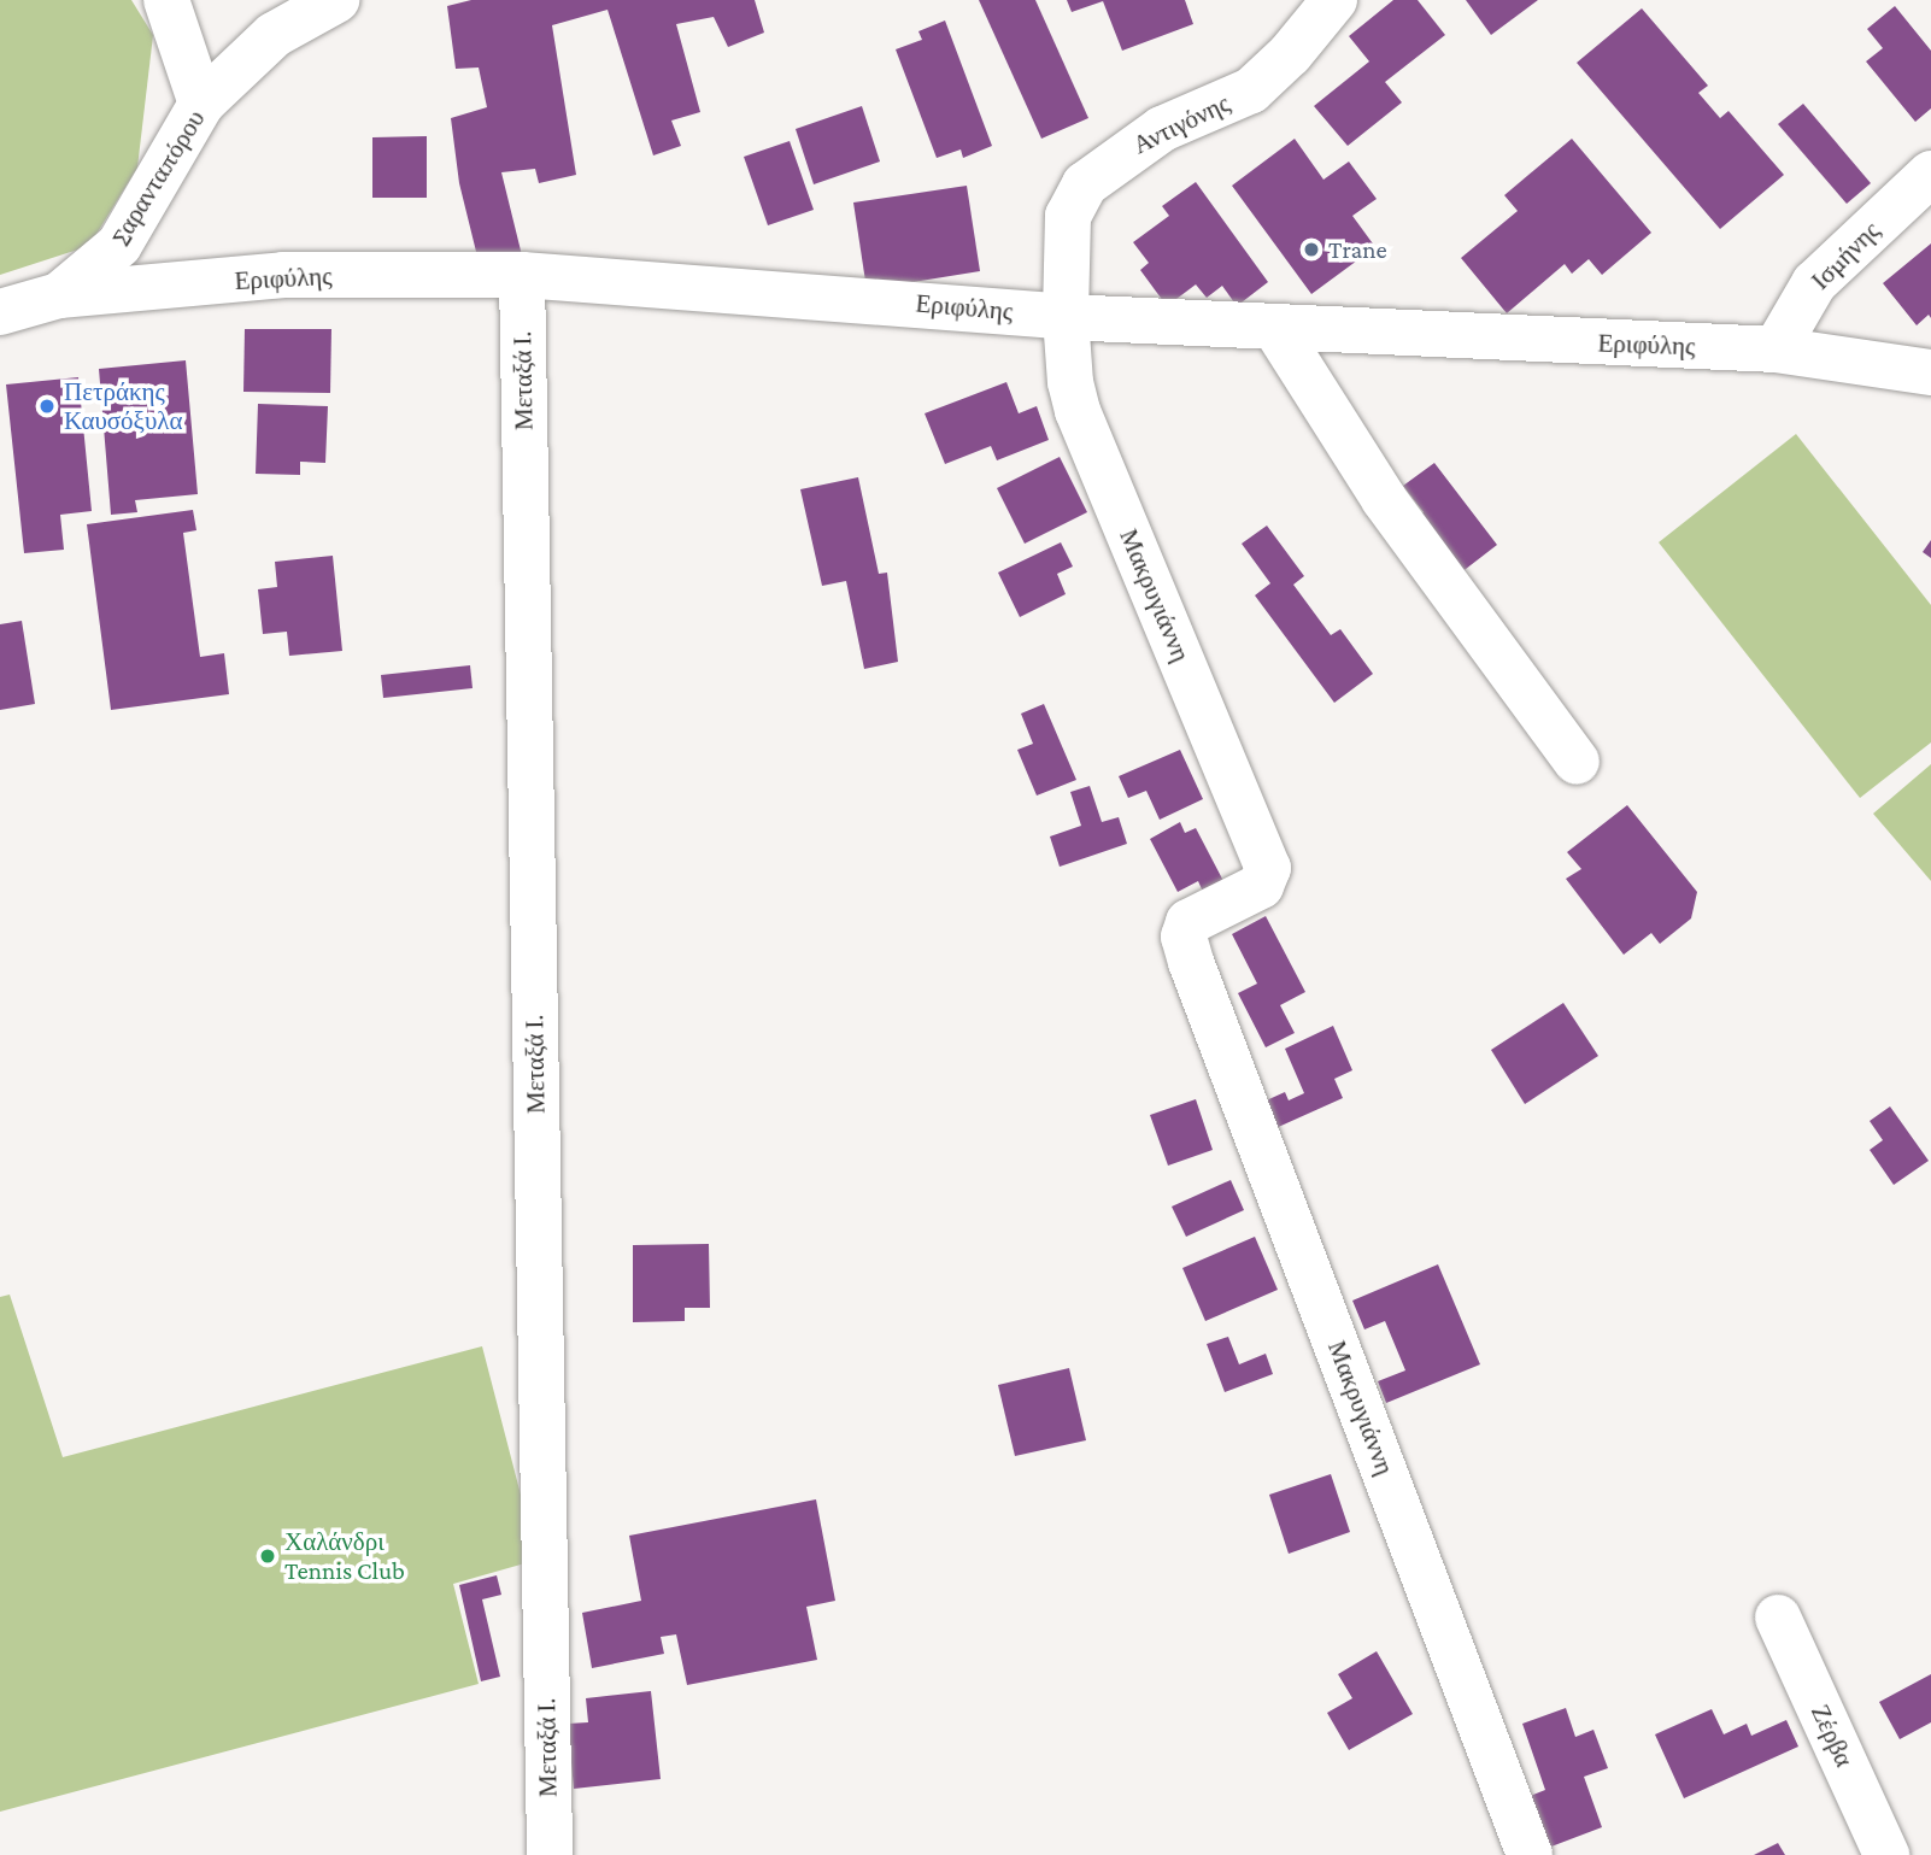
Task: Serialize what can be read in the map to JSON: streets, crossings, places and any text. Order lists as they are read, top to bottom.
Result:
{
  "streets": {
    "street": [
      "Αντιγόνης",
      "Σαρανταπόρου",
      "Ισμήνης",
      "Εριφύλης",
      "Μεταξά Ι.",
      "Μακρυγιάννη",
      "Ζέρβα"
    ]
  },
  "crossings": [
    ["Αντιγόνης", "Εριφύλης"],
    ["Αντιγόνης", "Μακρυγιάννη"],
    ["Σαρανταπόρου", "Εριφύλης"],
    ["Ισμήνης", "Εριφύλης"],
    ["Εριφύλης", "Μεταξά Ι."],
    ["Εριφύλης", "Μακρυγιάννη"]
  ],
  "places": ["Trane", "Πετράκης Καυσόξυλα", "Χαλάνδρι Tennis Club"]
}
